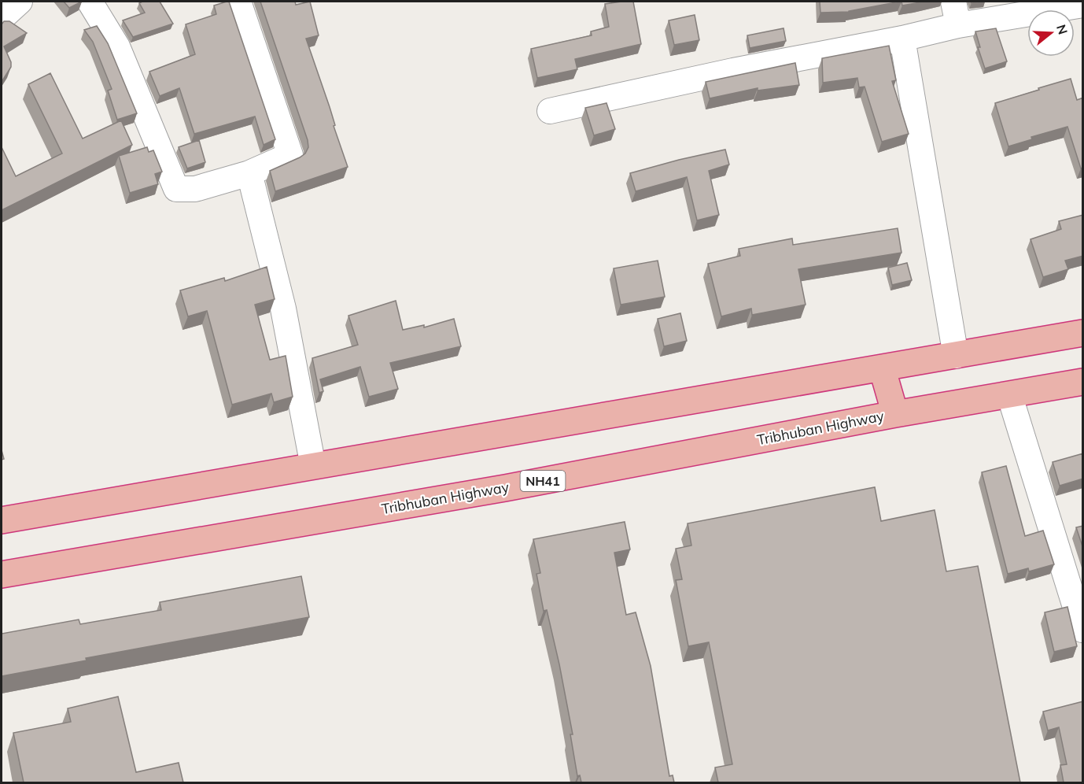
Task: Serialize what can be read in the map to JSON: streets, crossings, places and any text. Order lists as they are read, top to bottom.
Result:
{
  "streets": {
    "highway": ["Tribhuban Highway", "NH41"]
  },
  "north": "right"
}
